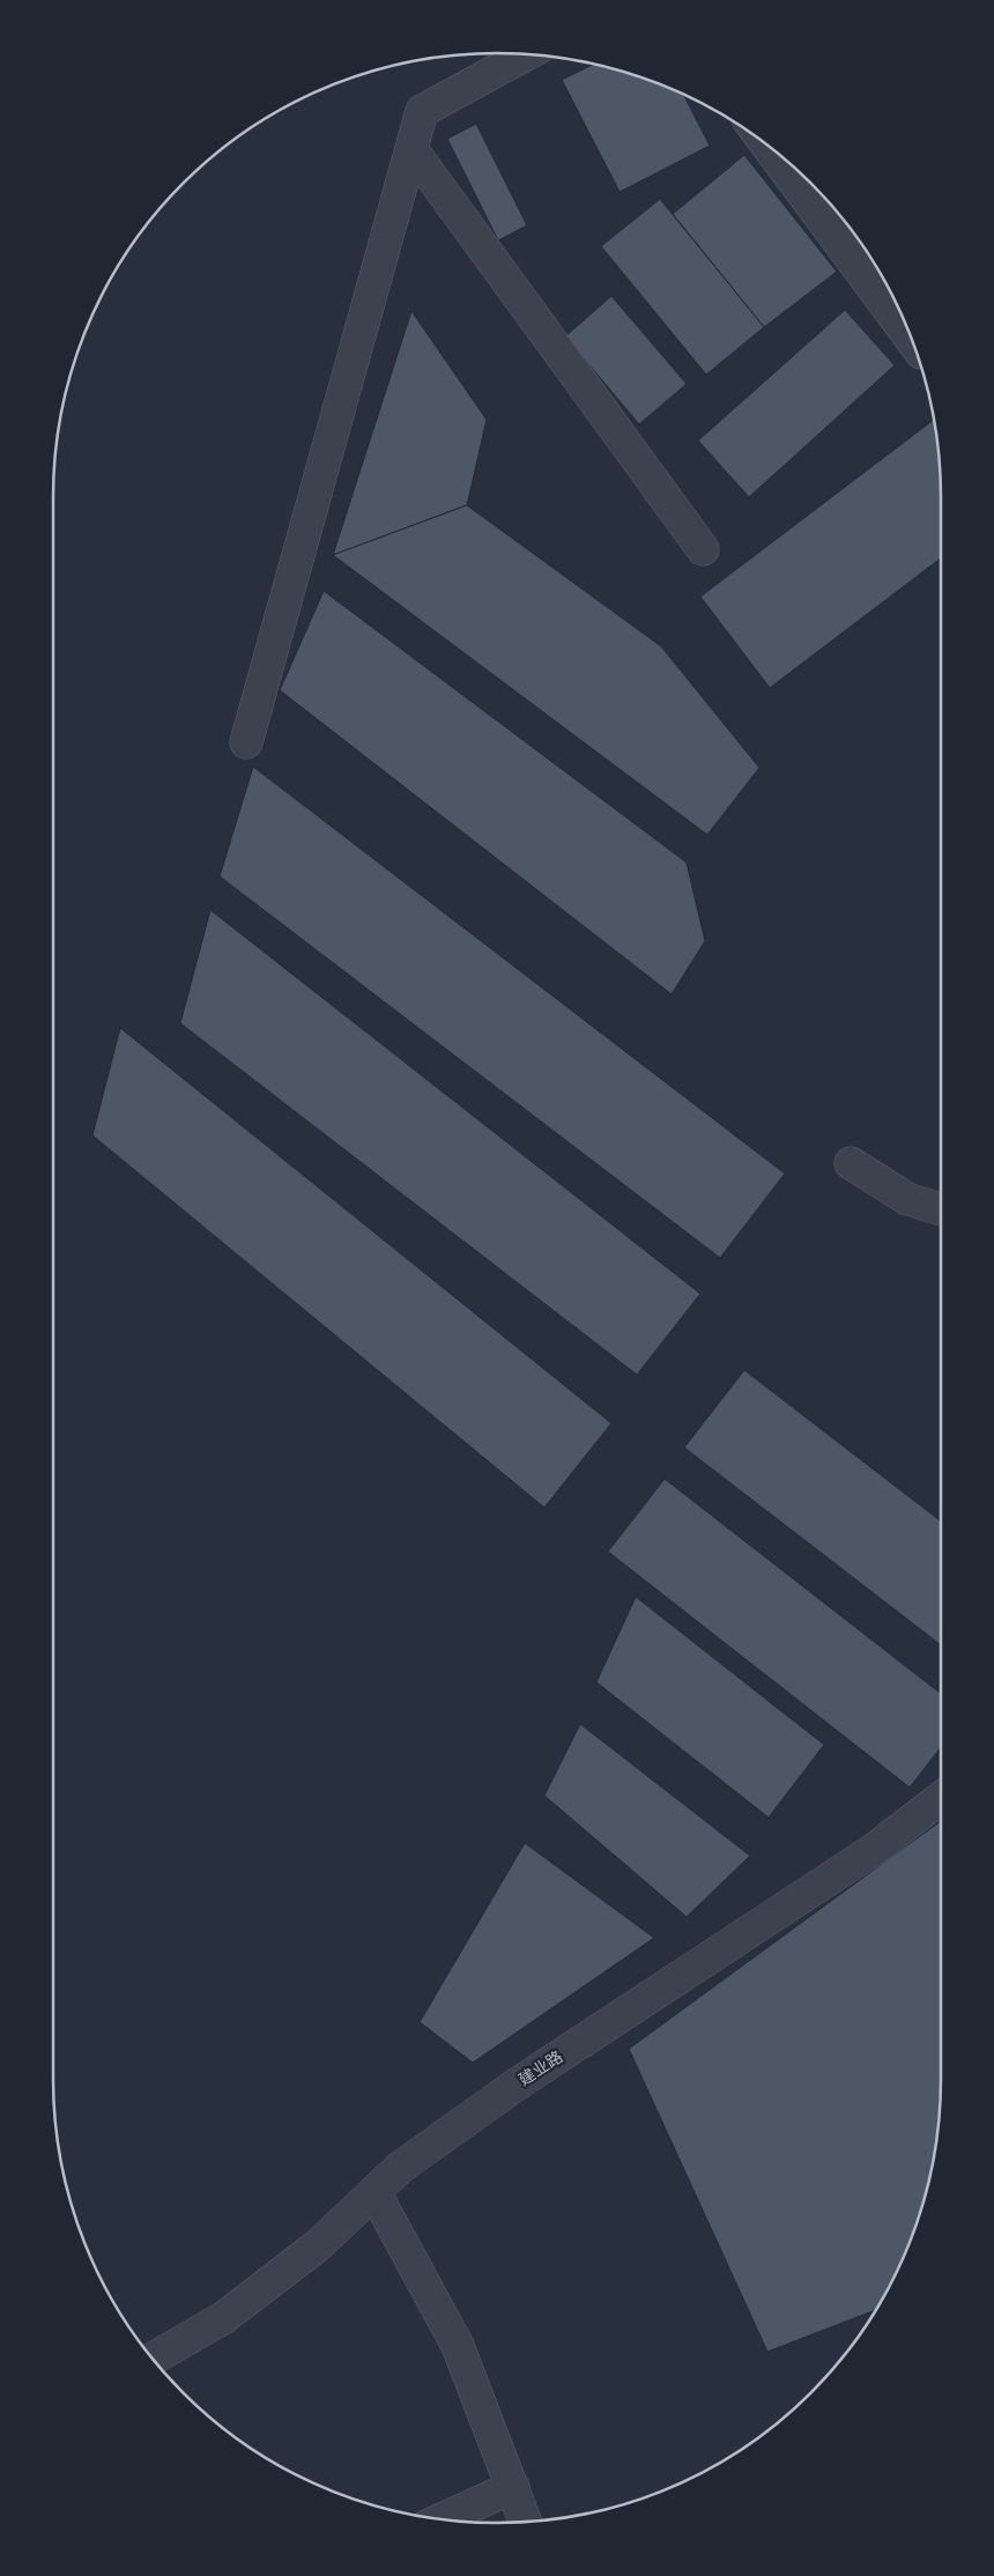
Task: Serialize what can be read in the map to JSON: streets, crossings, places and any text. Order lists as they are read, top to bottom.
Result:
{
  "streets": {
    "street": ["建业路"]
  }
}
